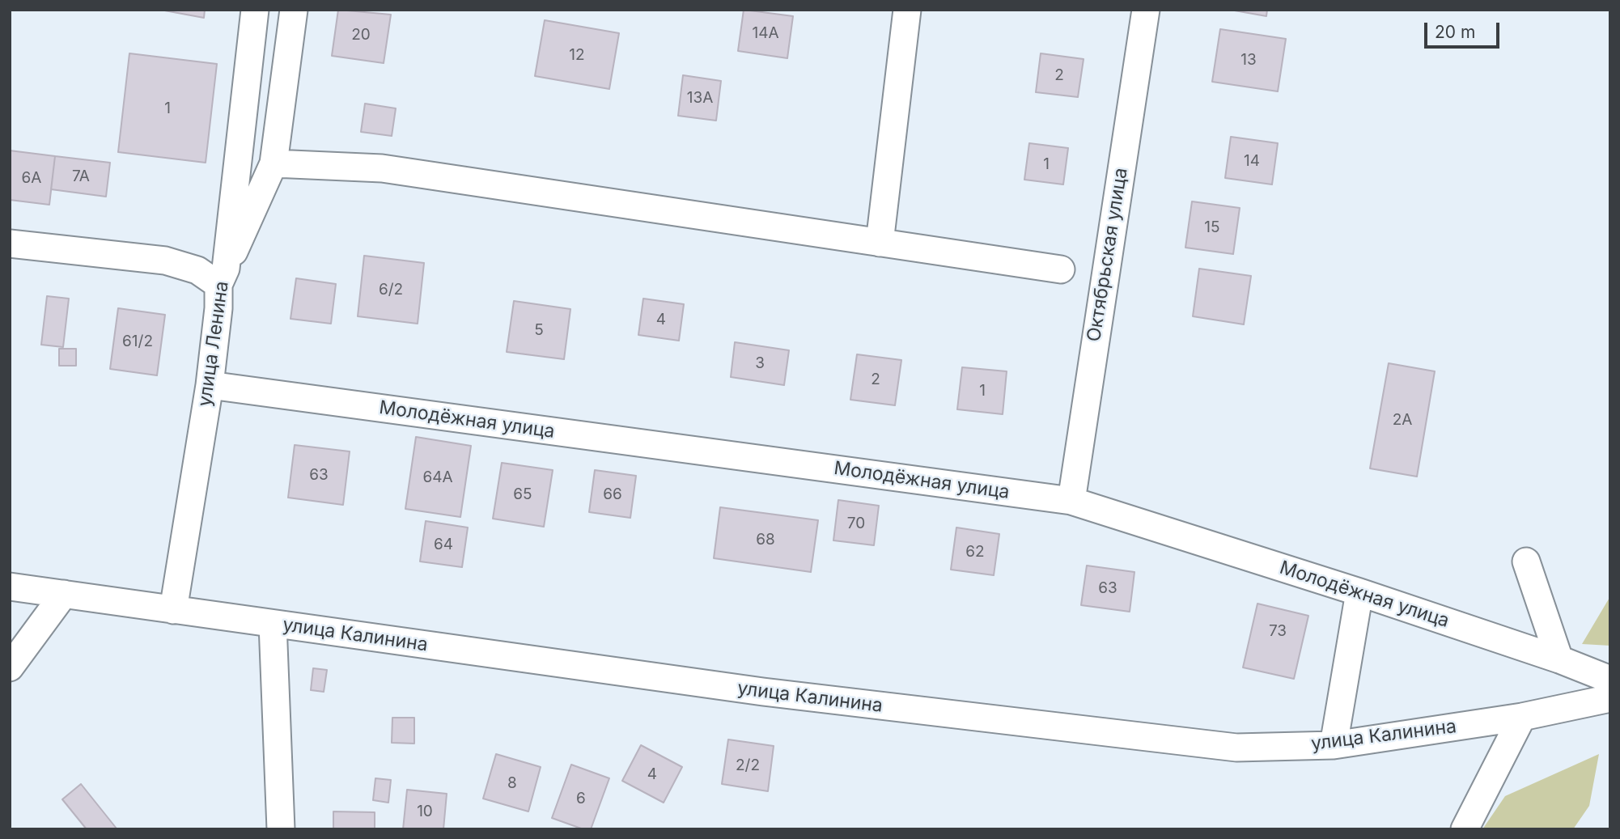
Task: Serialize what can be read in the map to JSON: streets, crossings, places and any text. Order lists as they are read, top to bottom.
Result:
{
  "streets": {
    "street": [
      "Октябрьская улица",
      "улица Ленина",
      "Молодёжная улица",
      "улица Калинина"
    ]
  },
  "crossings": [
    ["Октябрьская улица", "Молодёжная улица"],
    ["улица Ленина", "Молодёжная улица"],
    ["улица Ленина", "улица Калинина"]
  ],
  "house_numbers": [
    "14А",
    "20",
    "12",
    "13",
    "2",
    "13А",
    "1",
    "14",
    "1",
    "7А",
    "6А",
    "15",
    "6/2",
    "4",
    "5",
    "61/2",
    "3",
    "2",
    "1",
    "2А",
    "63",
    "64А",
    "65",
    "66",
    "70",
    "68",
    "64",
    "62",
    "63",
    "73",
    "2/2",
    "4",
    "8",
    "6",
    "10"
  ],
  "scale_bar": "20 m"
}
